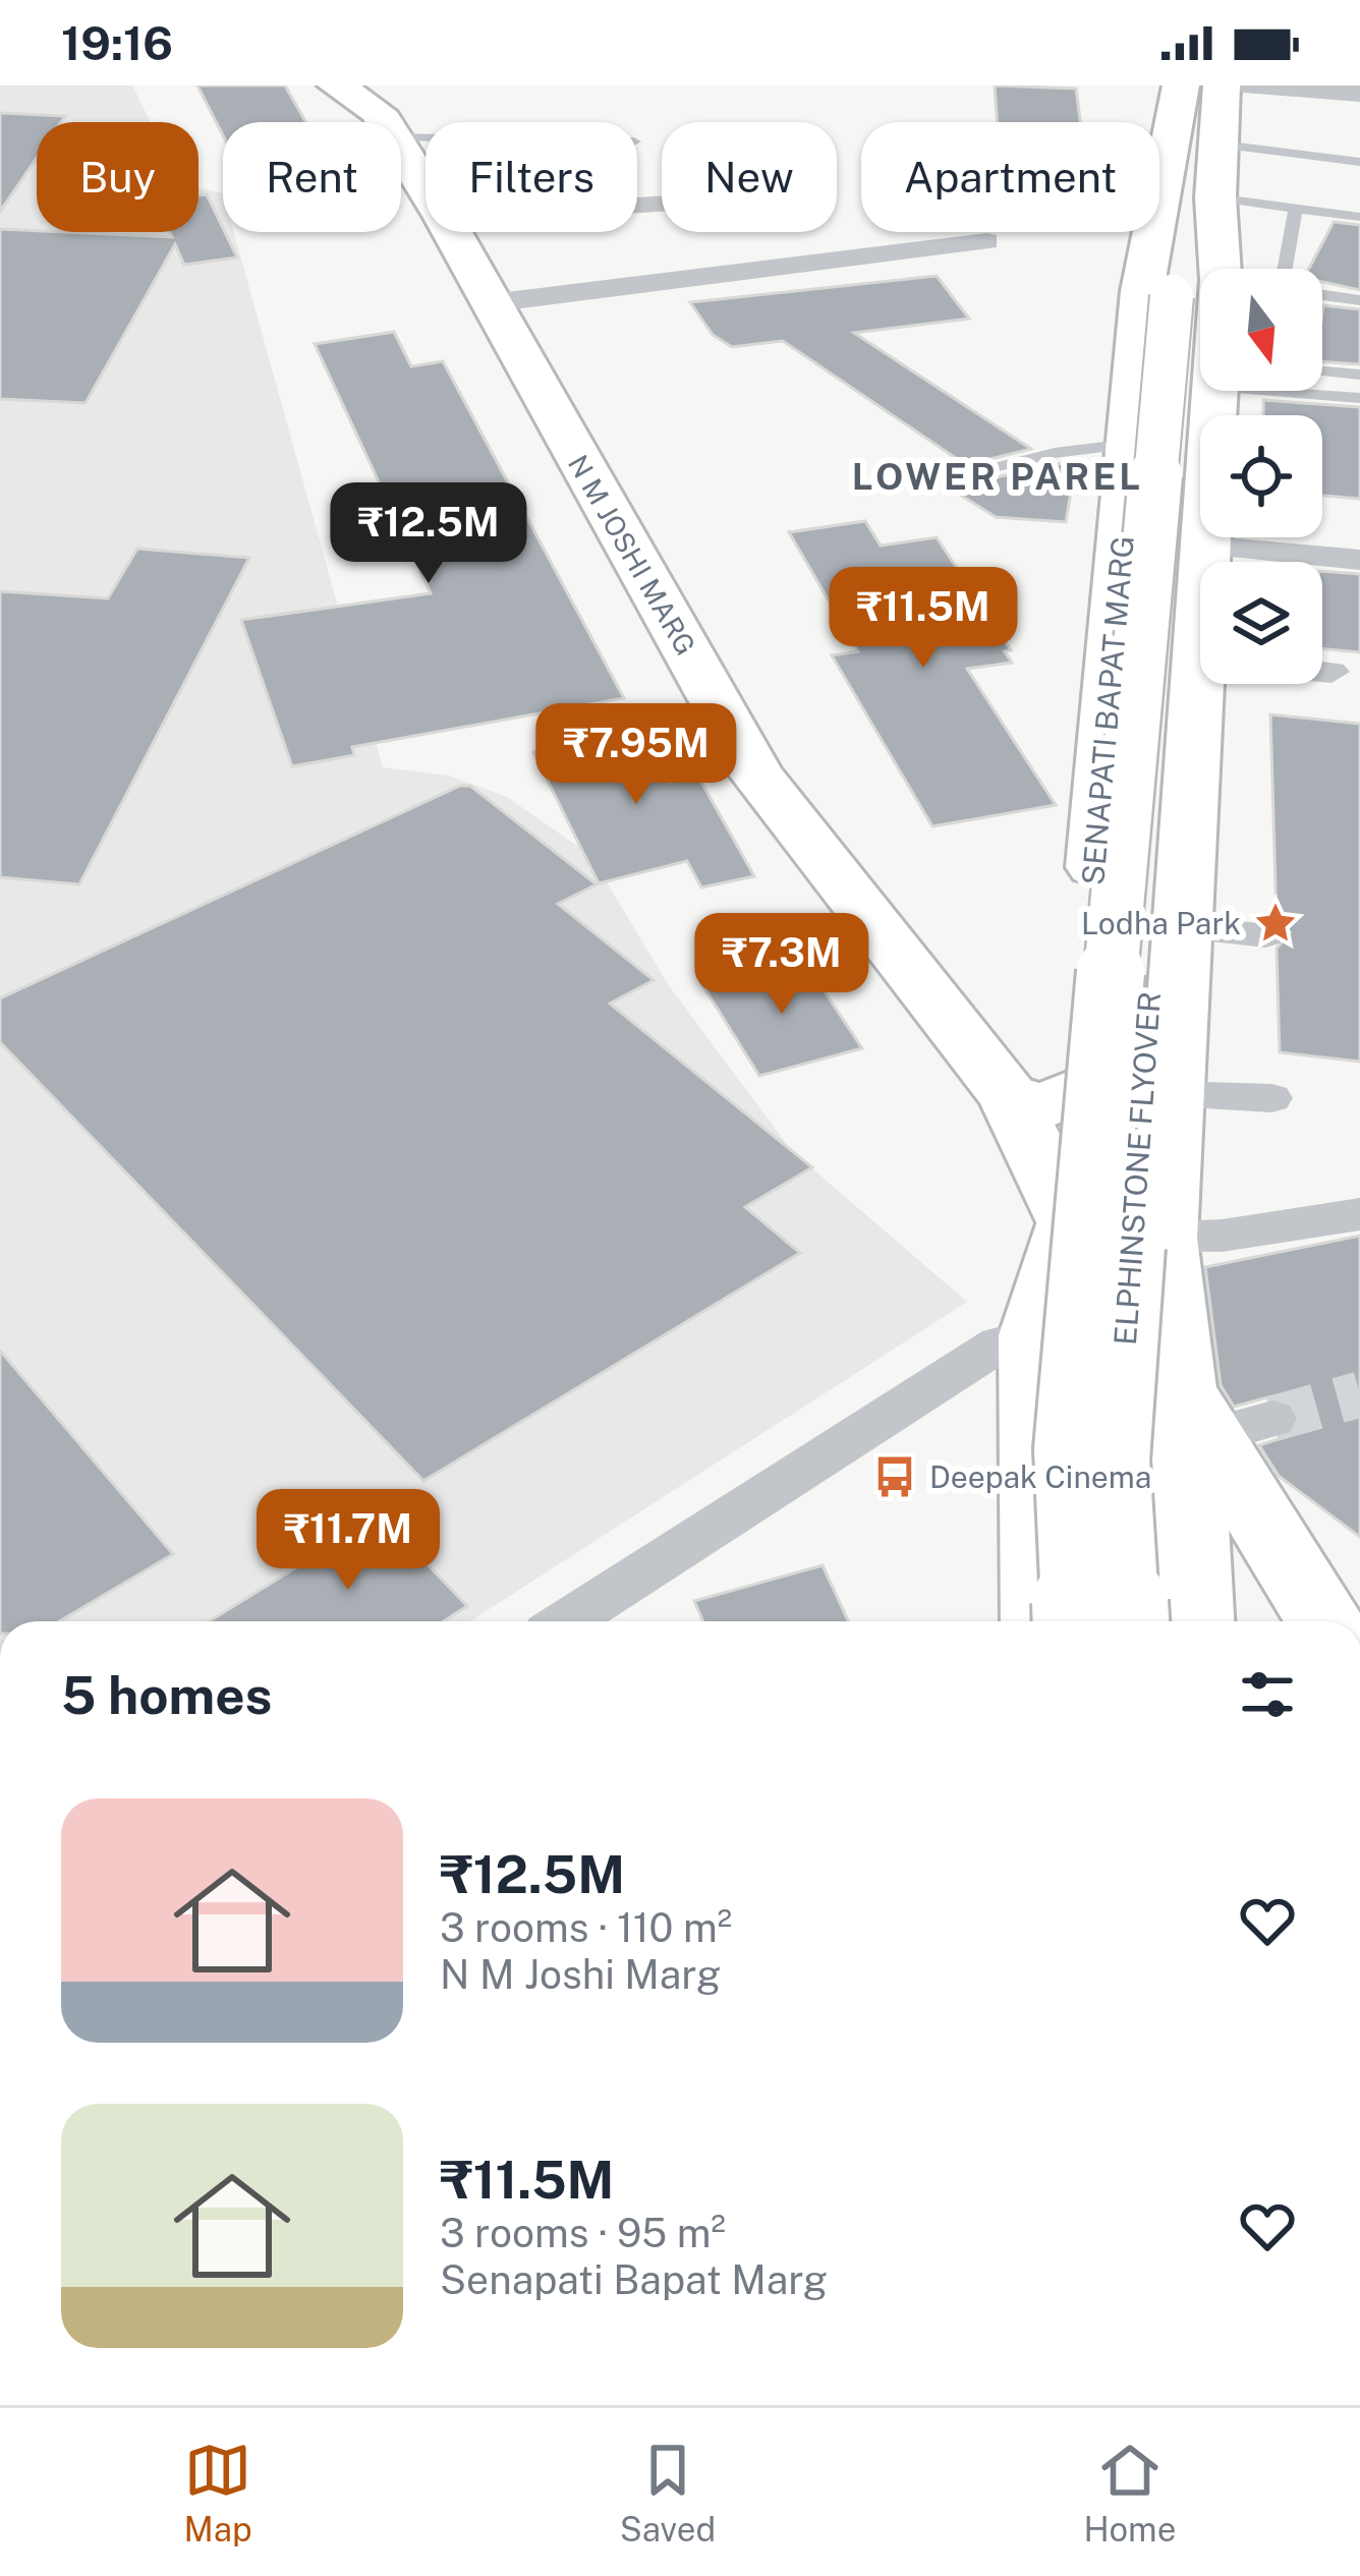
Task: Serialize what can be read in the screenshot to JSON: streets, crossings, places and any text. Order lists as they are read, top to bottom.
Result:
{
  "streets": {
    "main road": ["N M JOSHI MARG", "SENAPATI BAPAT MARG", "ELPHINSTONE FLYOVER"]
  },
  "crossings": [
    ["N M JOSHI MARG", "SENAPATI BAPAT MARG"],
    ["SENAPATI BAPAT MARG", "ELPHINSTONE FLYOVER"]
  ],
  "districts": ["LOWER PAREL"],
  "places": {
    "place": ["Lodha Park"],
    "bus stop": ["Deepak Cinema"]
  },
  "north": "bottom",
  "page": {
    "status": "19:16",
    "chip": [
      "Buy",
      "Rent",
      "Filters",
      "New",
      "Apartment"
    ],
    "price": [
      "₹12.5M",
      "₹11.5M",
      "₹7.95M",
      "₹7.3M",
      "₹11.7M"
    ],
    "heading": "5 homes",
    "list": [
      {
        "name": "₹12.5M",
        "note": "3 rooms · 110 m² · N M Joshi Marg"
      },
      {
        "name": "₹11.5M",
        "note": "3 rooms · 95 m² · Senapati Bapat Marg"
      }
    ],
    "tabs": ["Map", "Saved", "Home"]
  }
}
